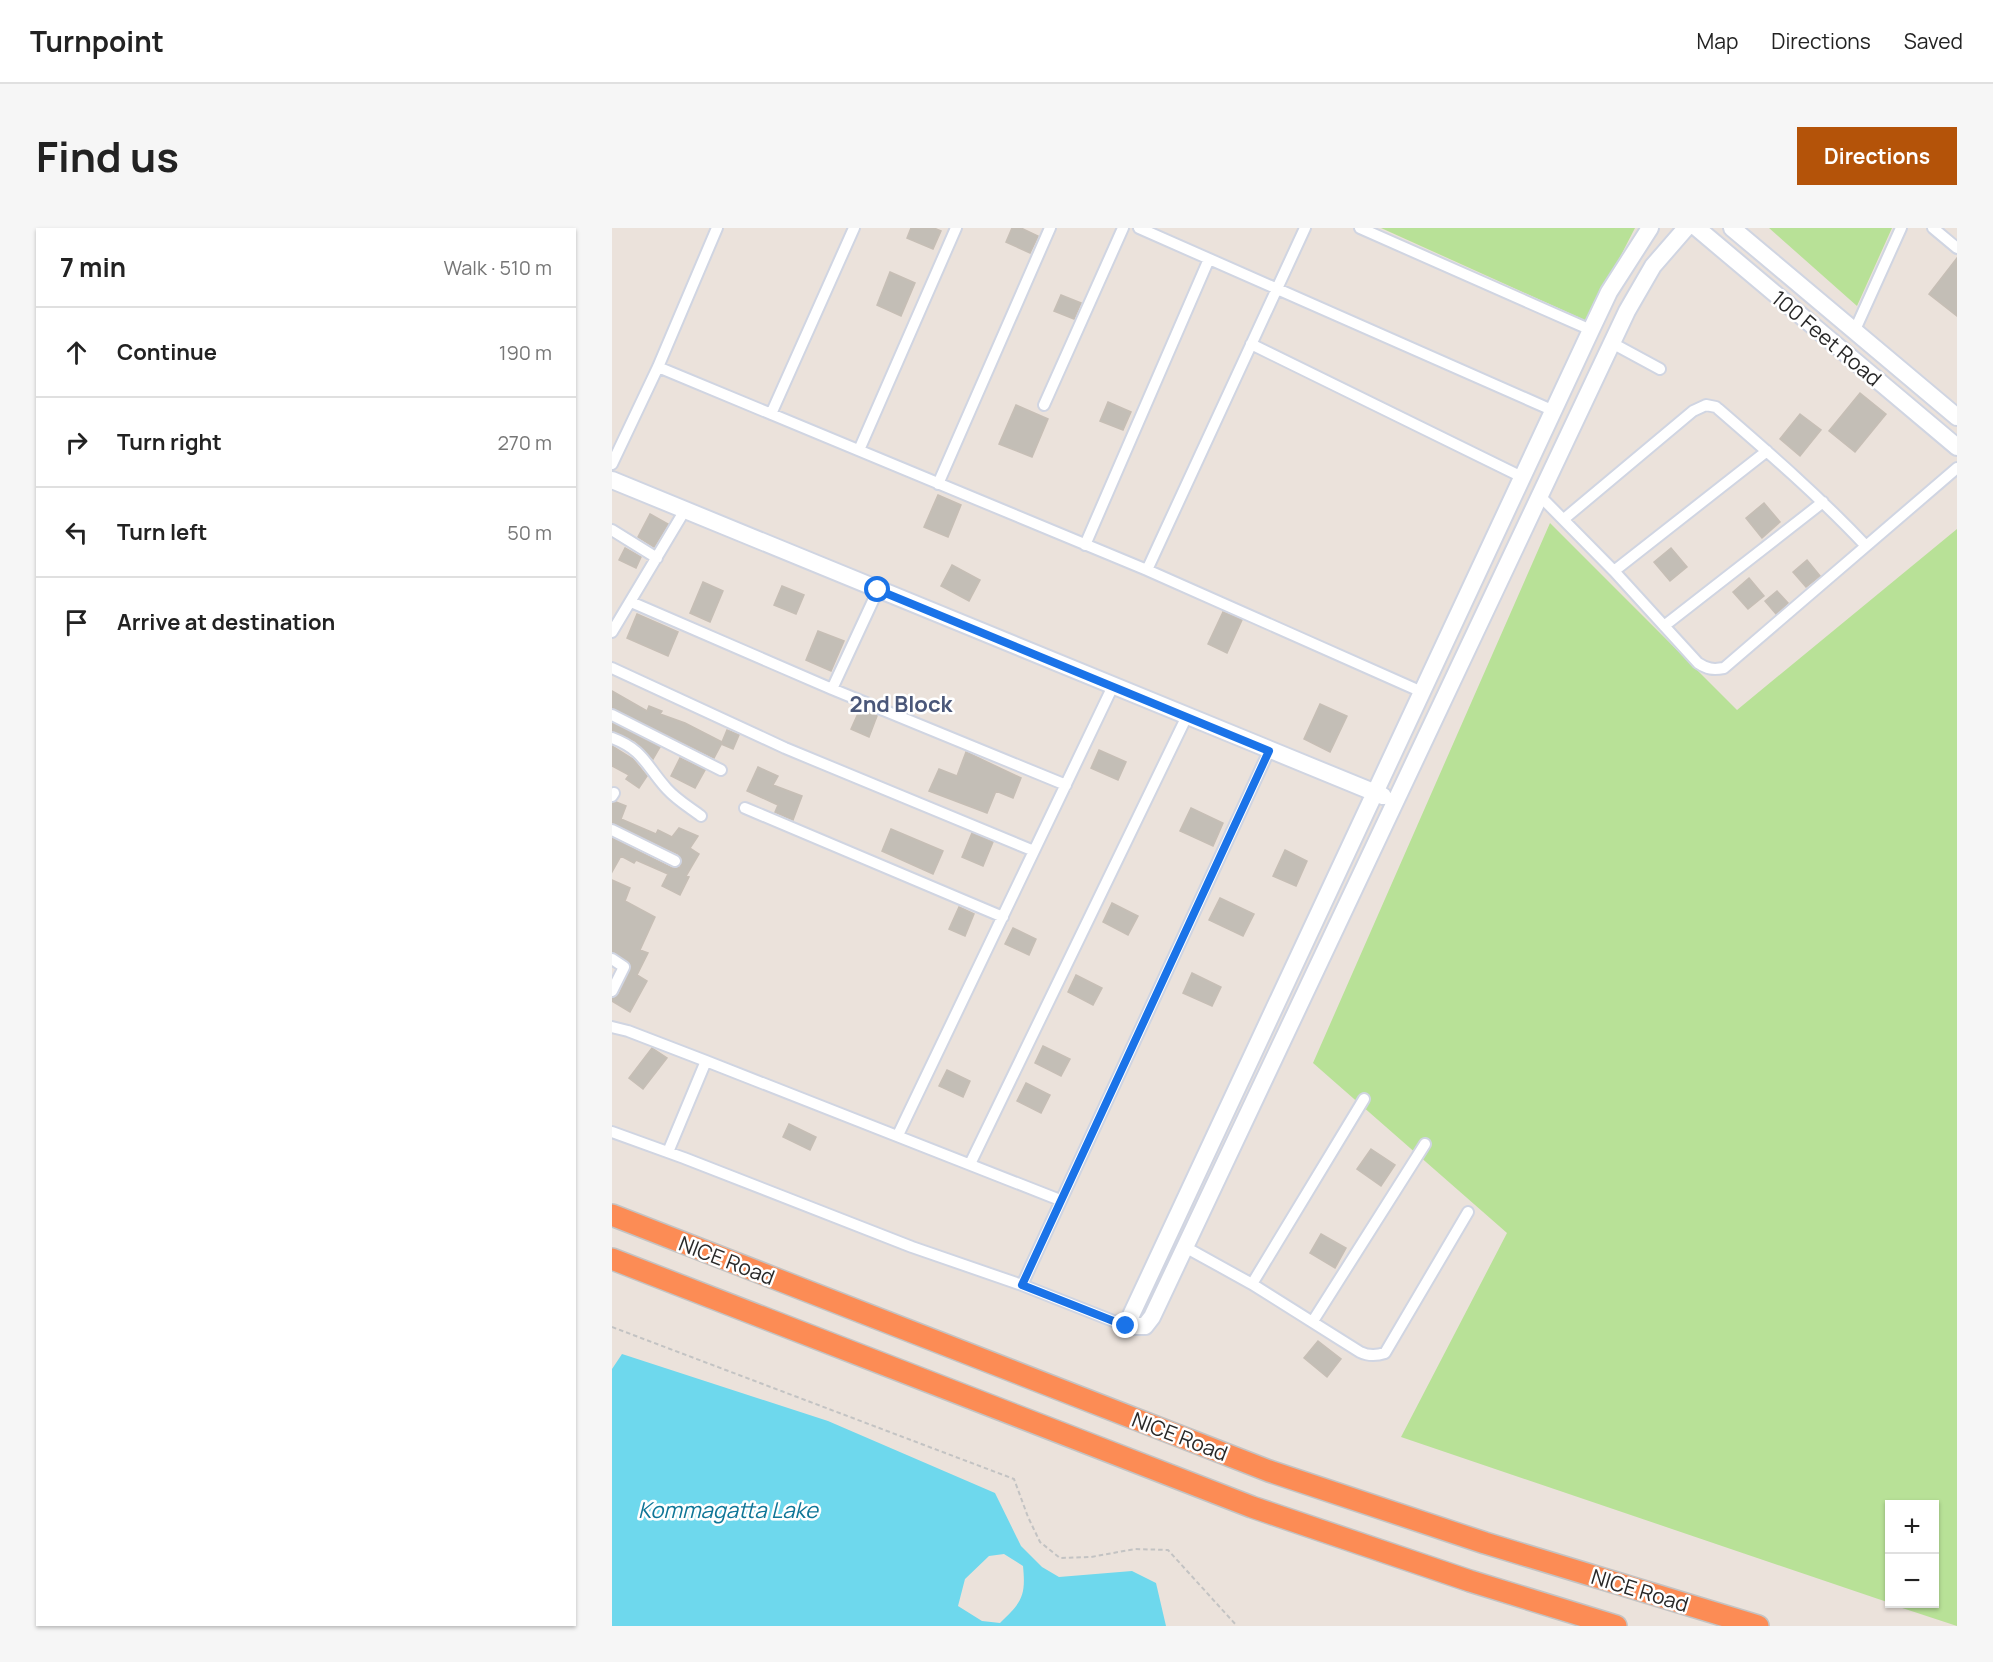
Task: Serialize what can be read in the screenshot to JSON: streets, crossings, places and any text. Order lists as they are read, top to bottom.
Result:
{
  "streets": {
    "highway": ["NICE Road"],
    "street": ["100 Feet Road"]
  },
  "districts": ["2nd Block"],
  "water": ["Kommagatta Lake"],
  "page": {
    "header": "Turnpoint",
    "nav": ["Map", "Directions", "Saved"],
    "title": "Find us",
    "buttons": "Directions",
    "heading": ["7 min", "Walk · 510 m"],
    "list": [
      ["Continue", "190 m"],
      ["Turn right", "270 m"],
      ["Turn left", "50 m"],
      "Arrive at destination"
    ],
    "map_buttons": ["+", "−"]
  }
}
